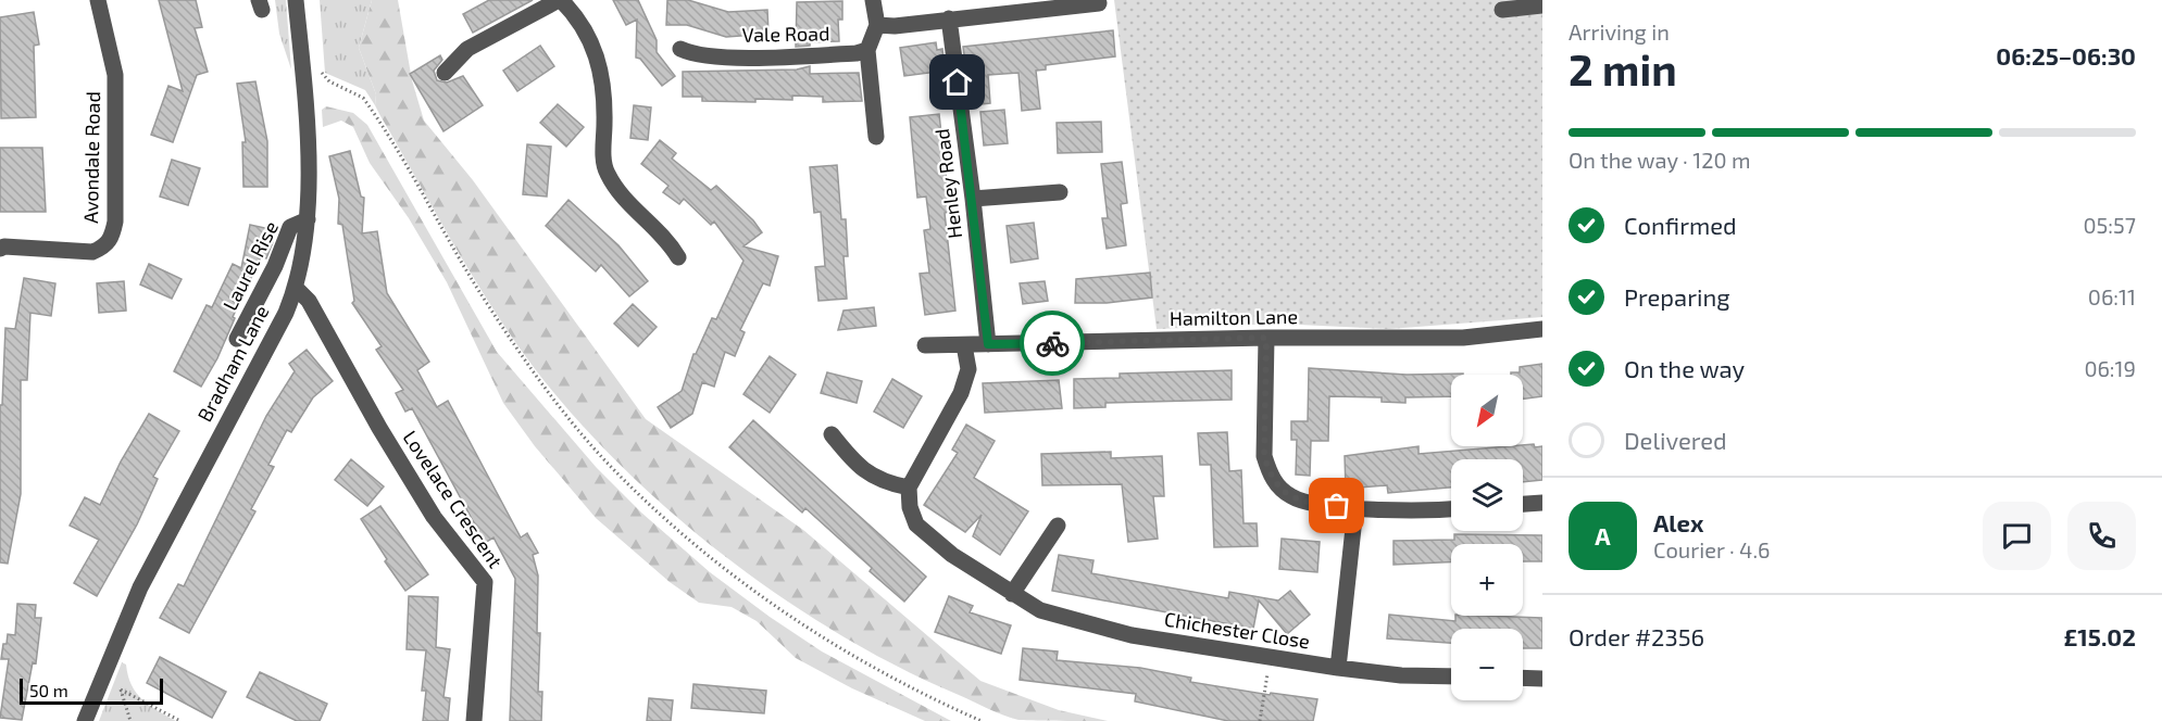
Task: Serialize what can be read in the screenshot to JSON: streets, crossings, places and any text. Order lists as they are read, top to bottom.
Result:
{
  "streets": {
    "street": [
      "Vale Road",
      "Avondale Road",
      "Henley Road",
      "Laurel Rise",
      "Hamilton Lane",
      "Bradham Lane",
      "Lovelace Crescent",
      "Chichester Close"
    ]
  },
  "crossings": [
    ["Henley Road", "Hamilton Lane"],
    ["Laurel Rise", "Bradham Lane"],
    ["Bradham Lane", "Lovelace Crescent"]
  ],
  "scale_bar": "50 m",
  "north": "bottom left",
  "page": {
    "heading": ["2 min", "Arriving in", "06:25–06:30"],
    "panel": [
      "Alex",
      "Courier · 4.6",
      "Order #2356",
      "£15.02"
    ],
    "bar": "On the way · 120 m",
    "list": [
      ["Confirmed", "05:57"],
      ["Preparing", "06:11"],
      ["On the way", "06:19"],
      "Delivered"
    ],
    "map_buttons": ["+", "−"],
    "round": "A",
    "scale": "50 m"
  }
}
